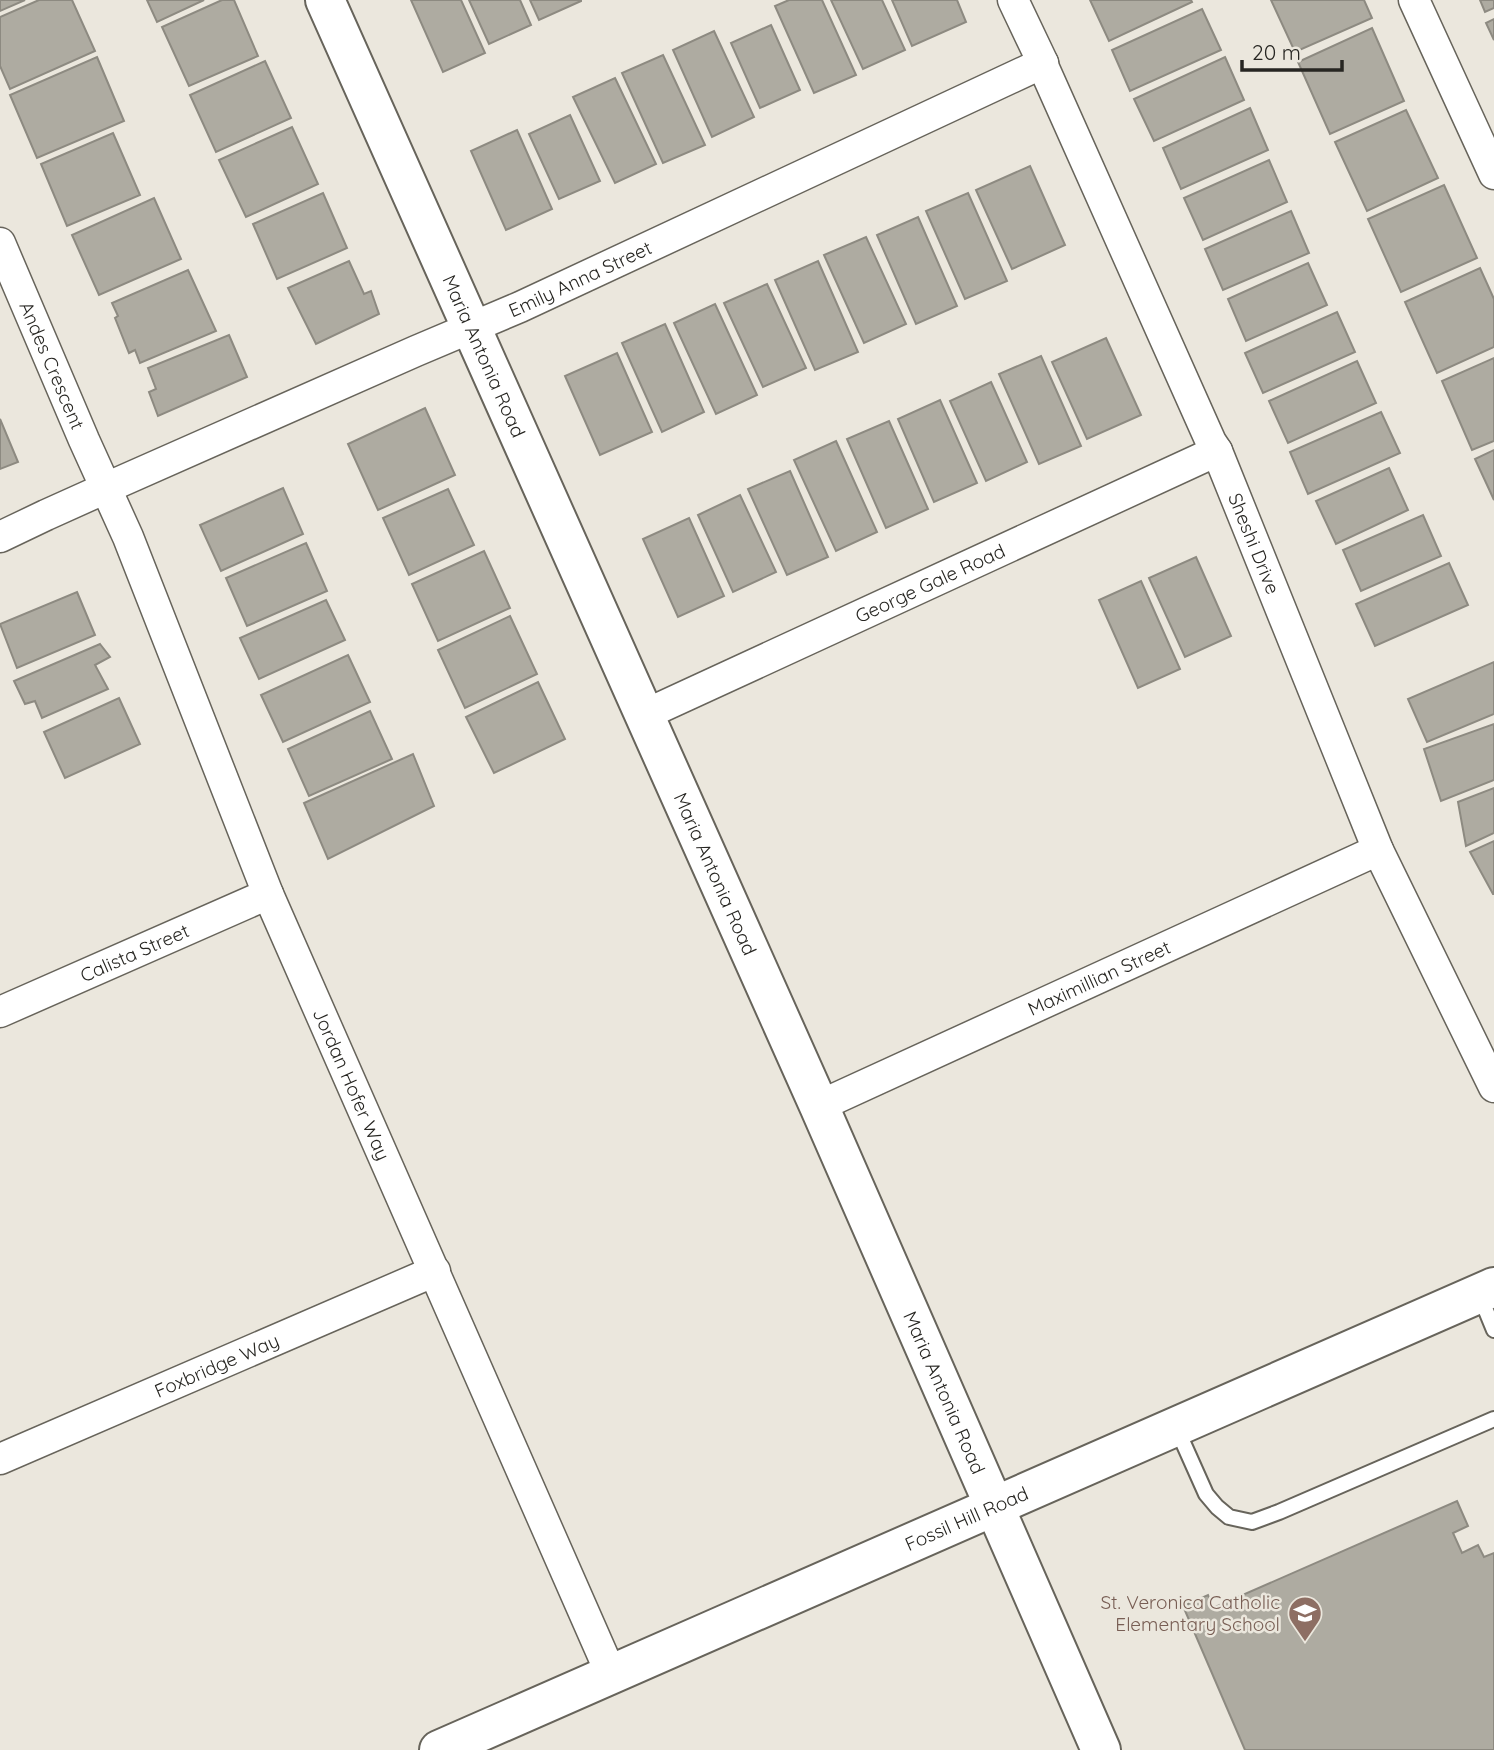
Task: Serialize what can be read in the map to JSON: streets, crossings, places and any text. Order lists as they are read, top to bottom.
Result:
{
  "streets": {
    "street": [
      "Emily Anna Street",
      "Maria Antonia Road",
      "Andes Crescent",
      "Sheshi Drive",
      "George Gale Road",
      "Calista Street",
      "Maximillian Street",
      "Jordan Hofer Way",
      "Foxbridge Way",
      "Fossil Hill Road"
    ]
  },
  "crossings": [
    ["Emily Anna Street", "Maria Antonia Road"],
    ["Emily Anna Street", "Andes Crescent"],
    ["Emily Anna Street", "Sheshi Drive"],
    ["Emily Anna Street", "Jordan Hofer Way"],
    ["Maria Antonia Road", "George Gale Road"],
    ["Maria Antonia Road", "Maximillian Street"],
    ["Maria Antonia Road", "Fossil Hill Road"],
    ["Andes Crescent", "Jordan Hofer Way"],
    ["Sheshi Drive", "George Gale Road"],
    ["Sheshi Drive", "Maximillian Street"],
    ["Calista Street", "Jordan Hofer Way"],
    ["Jordan Hofer Way", "Foxbridge Way"],
    ["Jordan Hofer Way", "Fossil Hill Road"]
  ],
  "places": {
    "school or university": ["St. Veronica Catholic Elementary School"]
  },
  "scale_bar": "20 m"
}
